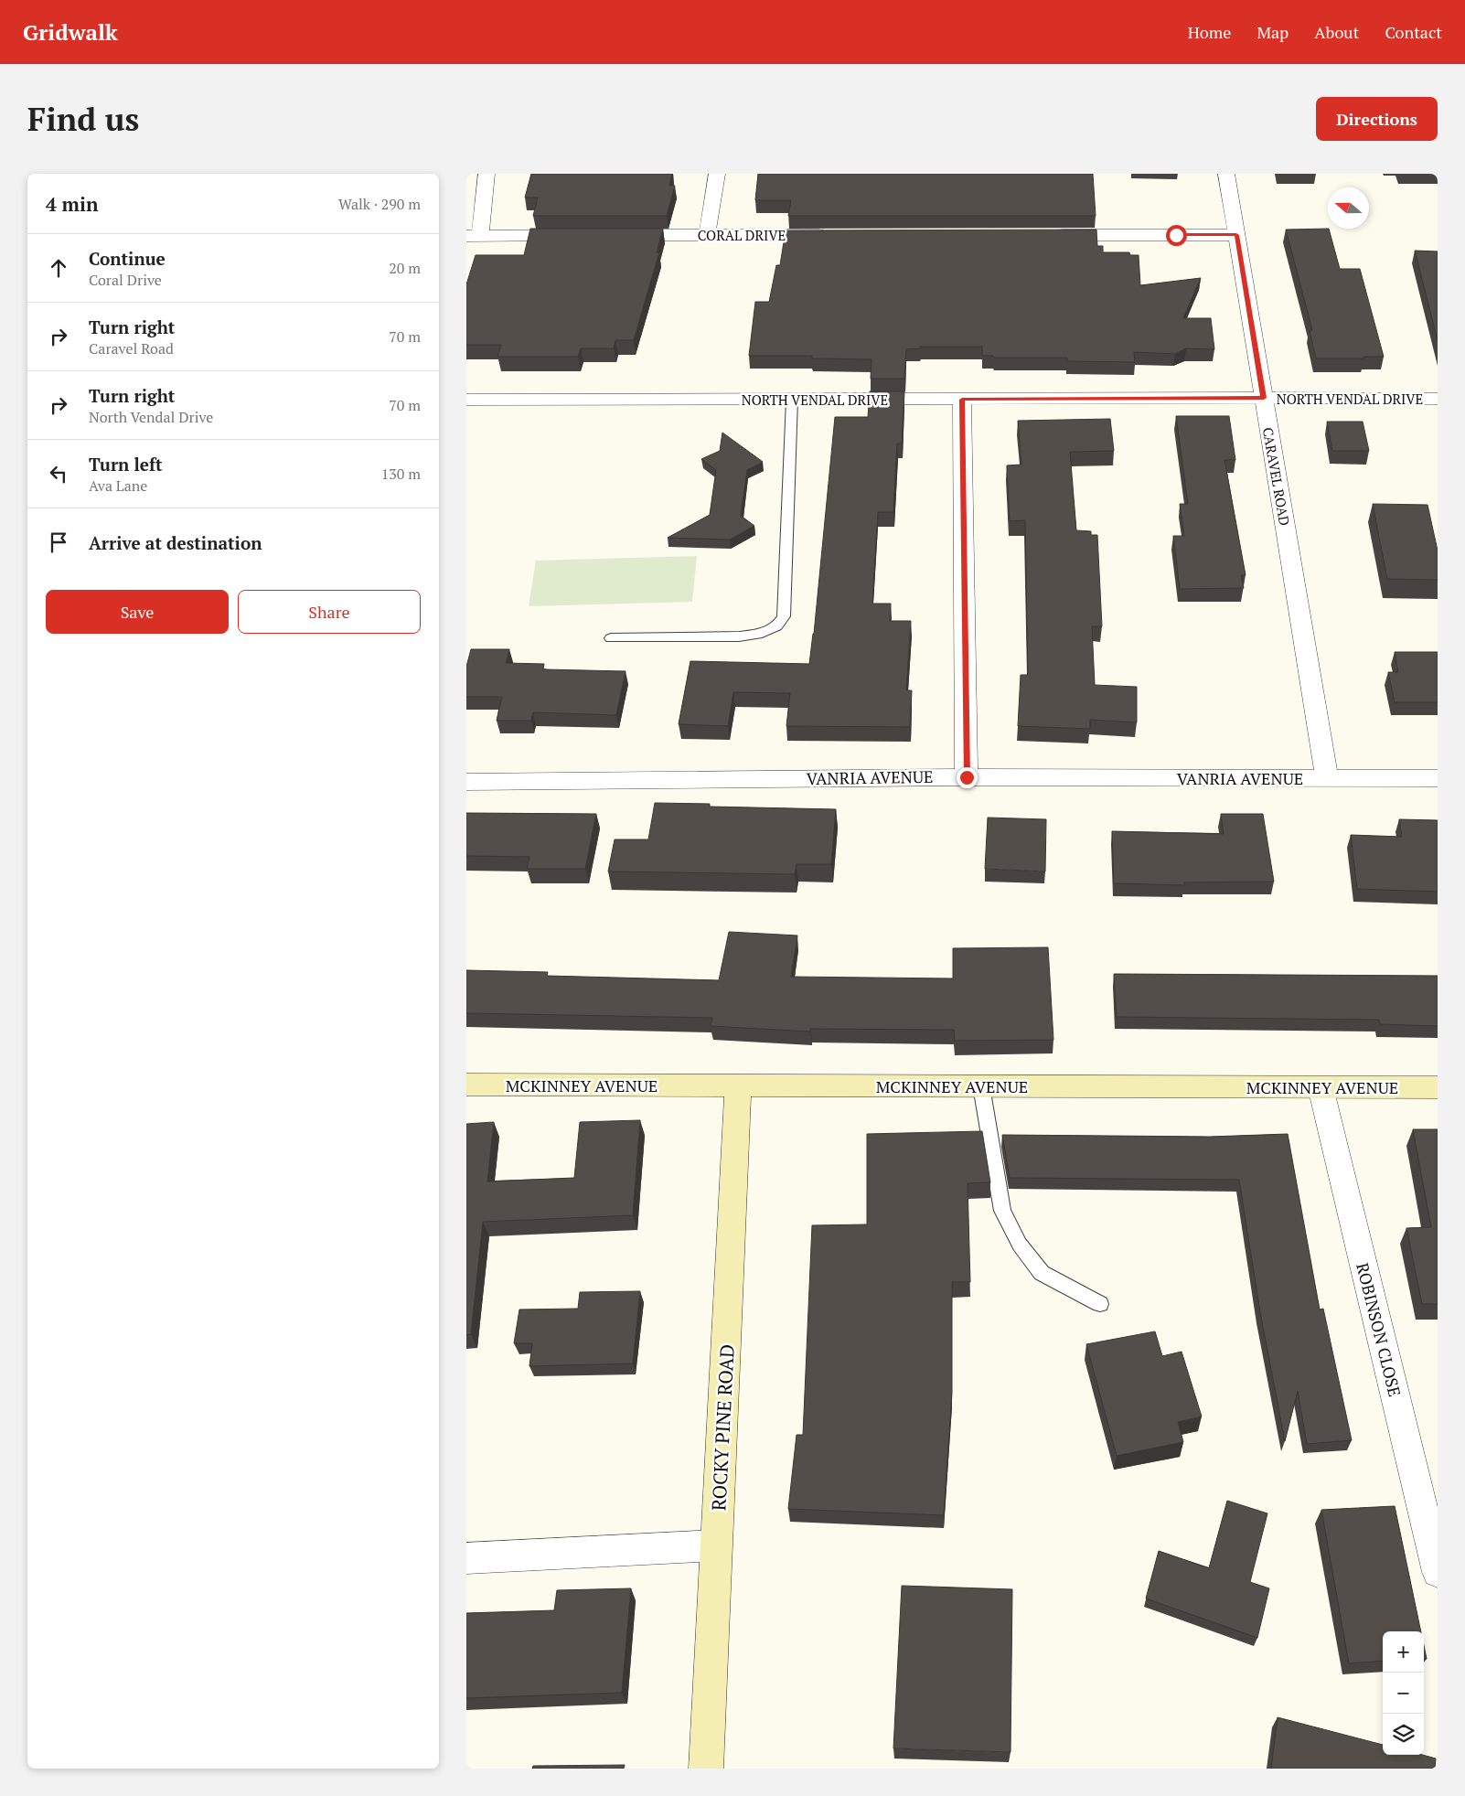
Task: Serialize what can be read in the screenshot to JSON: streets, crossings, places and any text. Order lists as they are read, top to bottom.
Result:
{
  "streets": {
    "street": [
      "CORAL DRIVE",
      "NORTH VENDAL DRIVE",
      "CARAVEL ROAD",
      "VANRIA AVENUE",
      "MCKINNEY AVENUE",
      "ROBINSON CLOSE",
      "ROCKY PINE ROAD"
    ]
  },
  "crossings": [
    ["NORTH VENDAL DRIVE", "CARAVEL ROAD"],
    ["CARAVEL ROAD", "VANRIA AVENUE"],
    ["MCKINNEY AVENUE", "ROBINSON CLOSE"],
    ["MCKINNEY AVENUE", "ROCKY PINE ROAD"]
  ],
  "north": "left",
  "page": {
    "header": "Gridwalk",
    "nav": [
      "Home",
      "Map",
      "About",
      "Contact"
    ],
    "buttons": [
      "Directions",
      ["Save", "Share"]
    ],
    "title": "Find us",
    "heading": ["4 min", "Walk · 290 m"],
    "list": [
      ["Continue", "Coral Drive", "20 m"],
      ["Turn right", "Caravel Road", "70 m"],
      ["Turn right", "North Vendal Drive", "70 m"],
      ["Turn left", "Ava Lane", "130 m"],
      "Arrive at destination"
    ],
    "map_buttons": ["+", "−"]
  }
}
